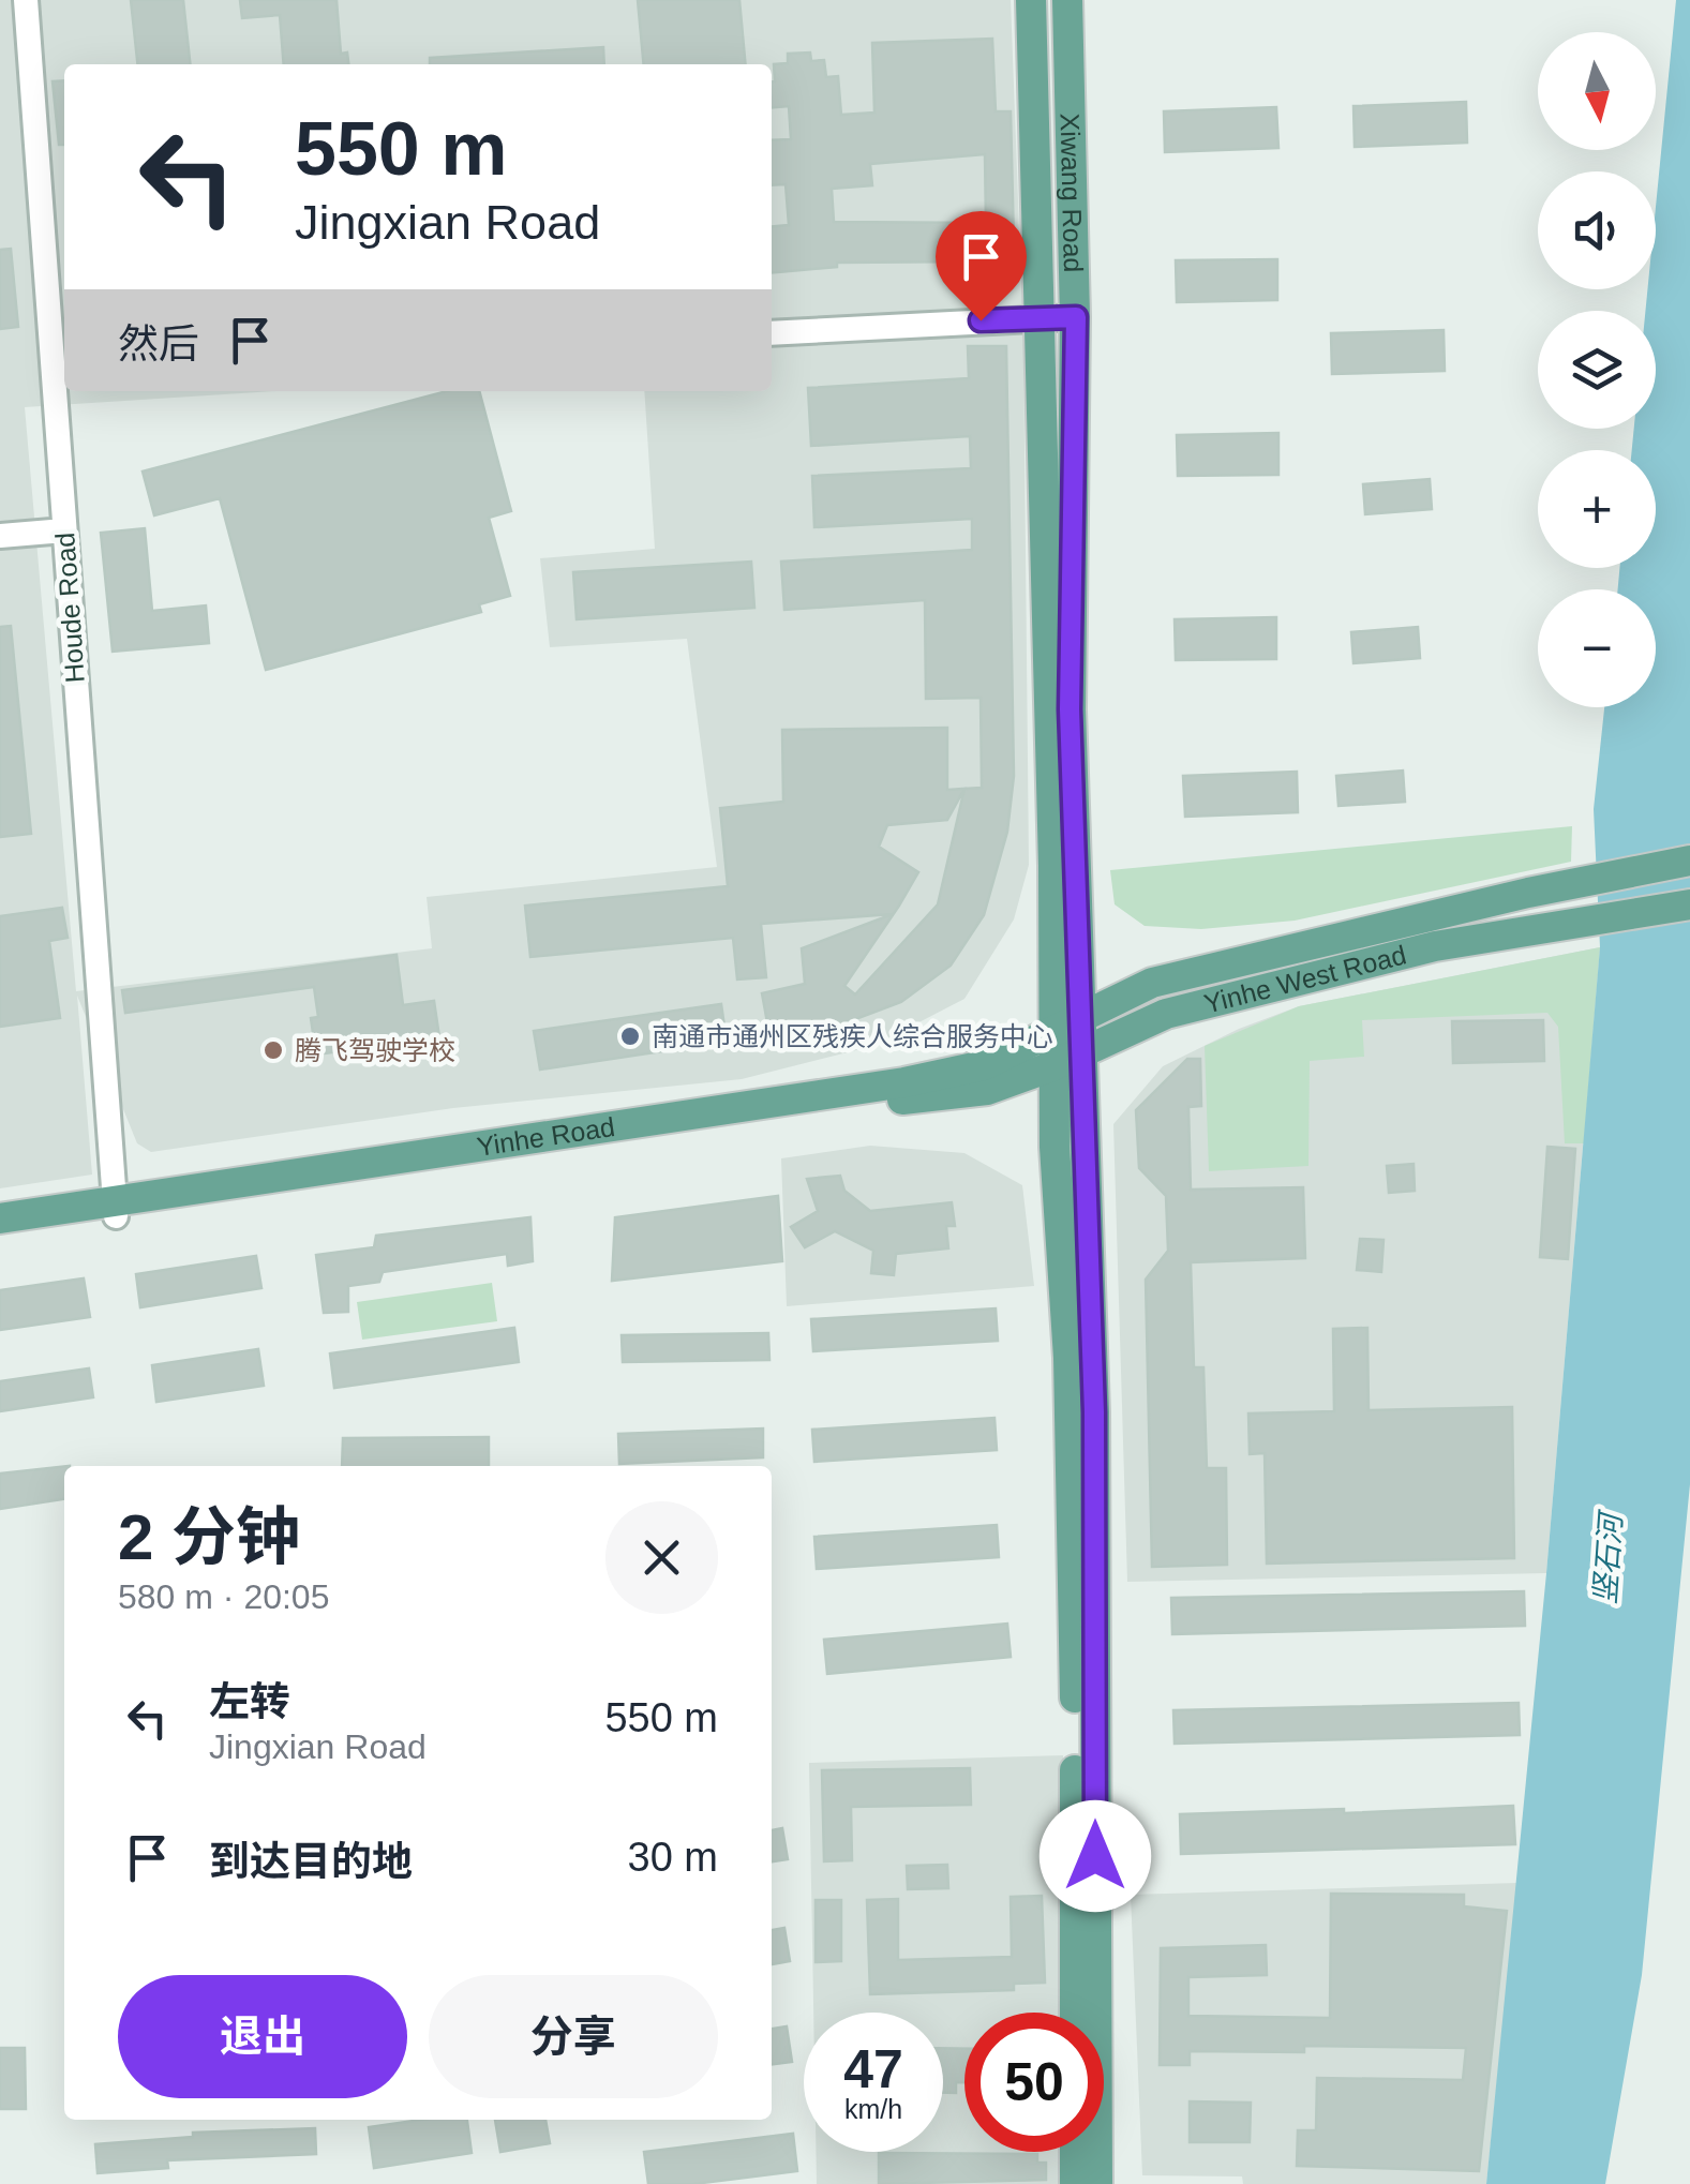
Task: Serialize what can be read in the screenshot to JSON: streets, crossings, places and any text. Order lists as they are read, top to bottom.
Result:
{
  "streets": {
    "main road": ["Xiwang Road", "Yinhe West Road", "Yinhe Road"],
    "street": ["Houde Road"]
  },
  "crossings": [
    ["Xiwang Road", "Yinhe West Road"],
    ["Xiwang Road", "Yinhe Road"],
    ["Houde Road", "Yinhe Road"],
    ["Yinhe West Road", "Yinhe Road"]
  ],
  "water": ["竖石河"],
  "places": ["南通市通州区残疾人综合服务中心", "腾飞驾驶学校"],
  "north": "bottom",
  "page": {
    "map_buttons": ["+", "−"],
    "turn": ["550 m", "Jingxian Road"],
    "then": "然后",
    "heading": ["2 分钟", "580 m · 20:05"],
    "list": [
      {
        "name": "左转",
        "note": "Jingxian Road",
        "value": "550 m"
      },
      {
        "name": "到达目的地",
        "value": "30 m"
      }
    ],
    "buttons": ["退出", "分享"],
    "speed": "47 km/h",
    "limit": "50"
  }
}
